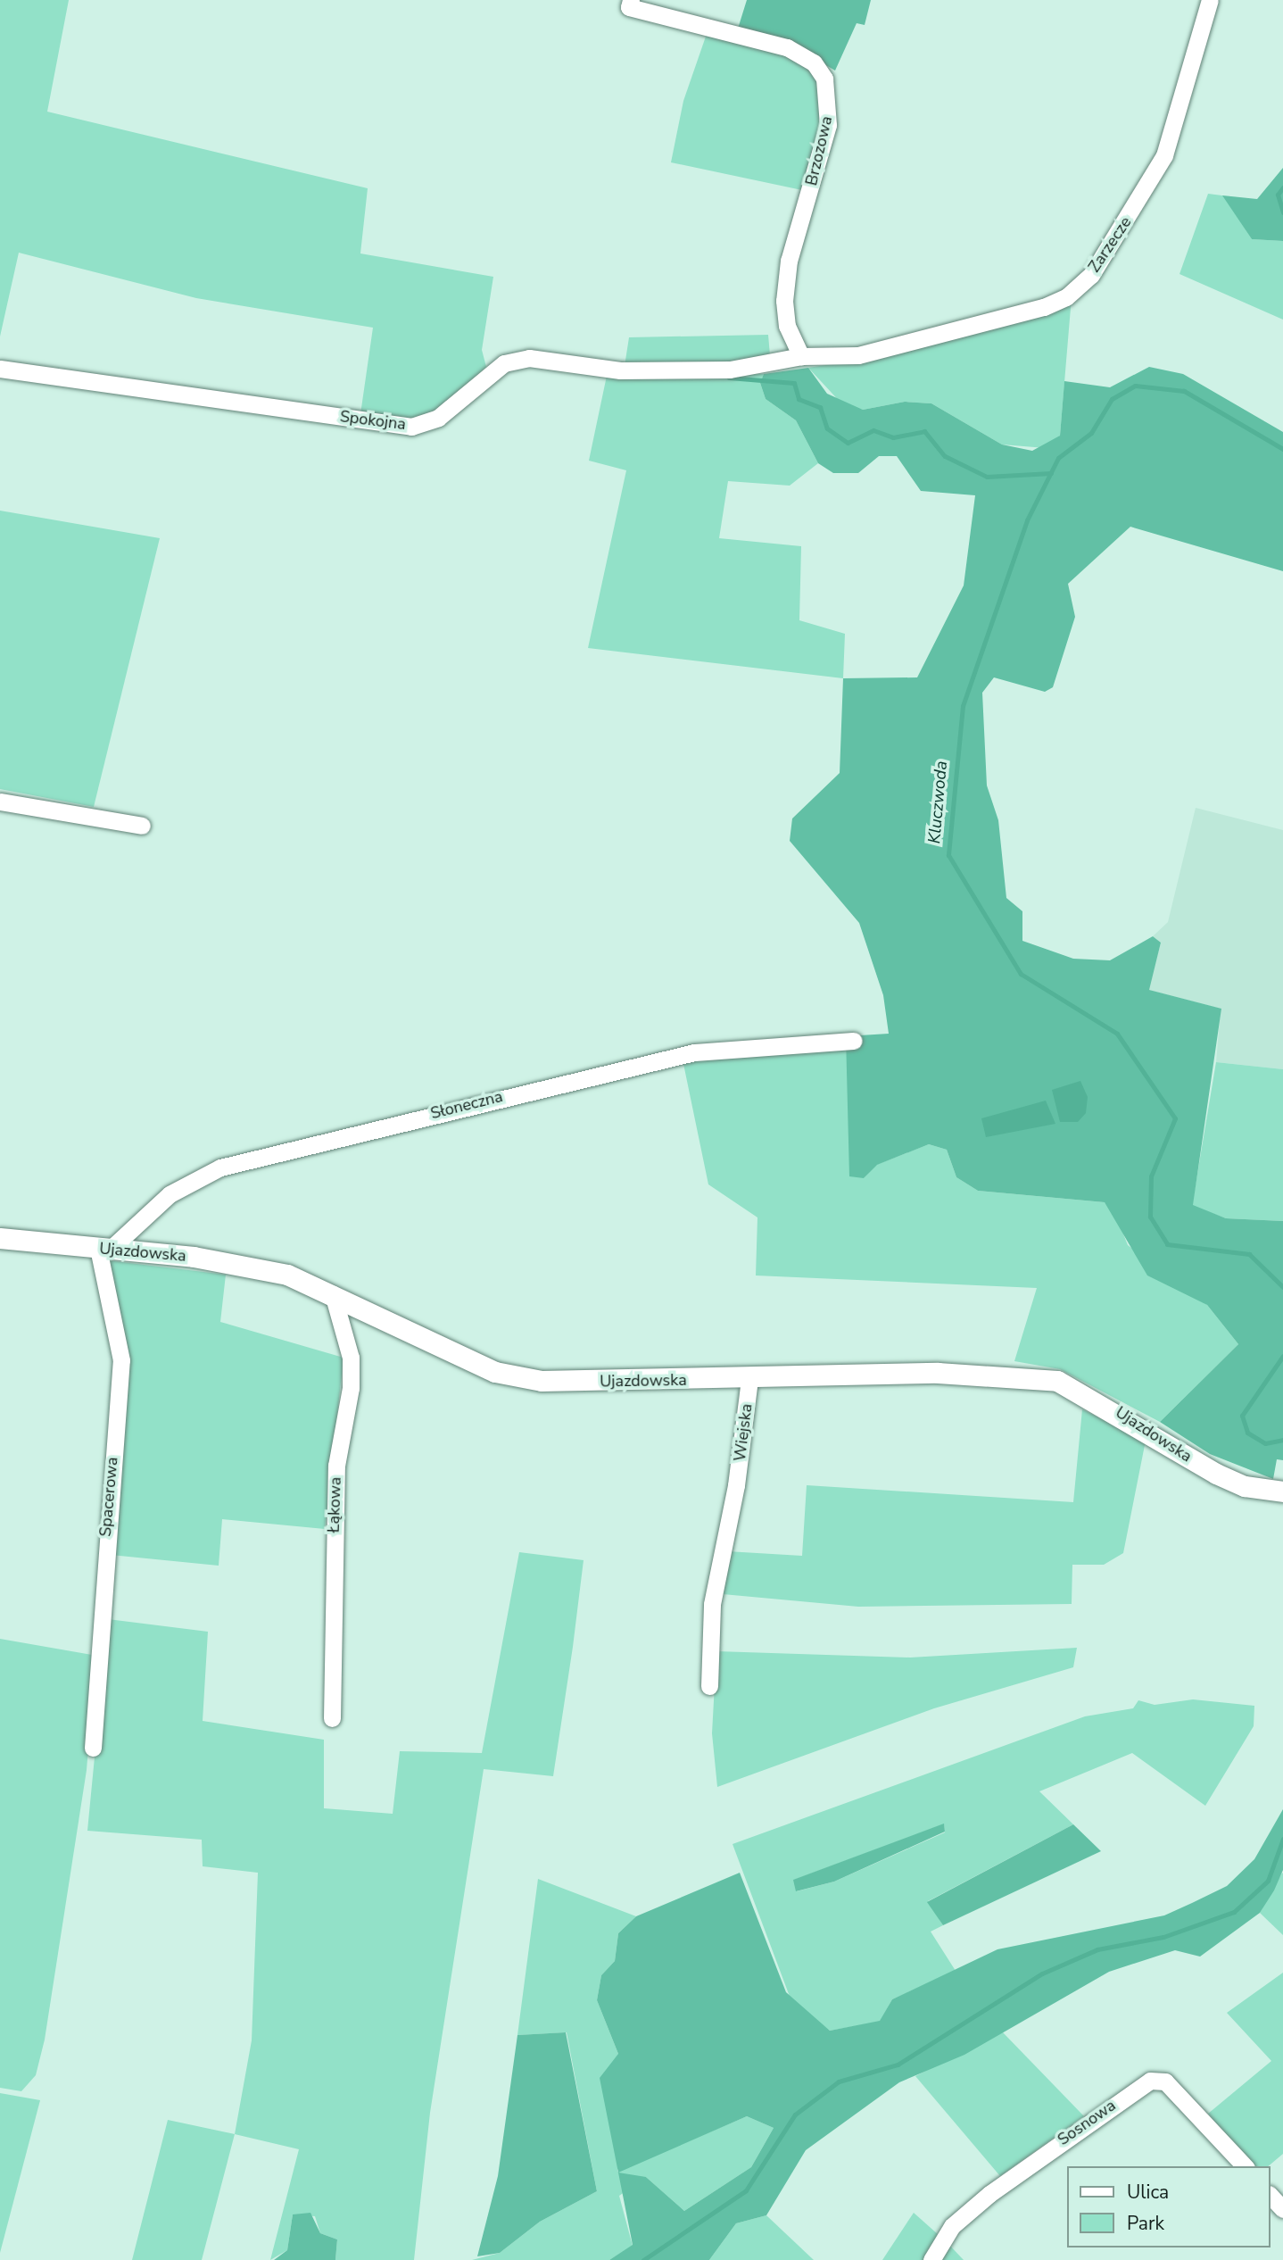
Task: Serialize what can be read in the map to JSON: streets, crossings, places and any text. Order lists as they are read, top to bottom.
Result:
{
  "streets": {
    "street": [
      "Brzozowa",
      "Zarzecze",
      "Spokojna",
      "Słoneczna",
      "Ujazdowska",
      "Wiejska",
      "Spacerowa",
      "Łąkowa",
      "Sosnowa"
    ]
  },
  "crossings": [
    ["Brzozowa", "Zarzecze"],
    ["Brzozowa", "Spokojna"],
    ["Zarzecze", "Spokojna"],
    ["Słoneczna", "Ujazdowska"],
    ["Słoneczna", "Spacerowa"],
    ["Ujazdowska", "Wiejska"],
    ["Ujazdowska", "Spacerowa"],
    ["Ujazdowska", "Łąkowa"]
  ],
  "water": ["Kluczwoda"],
  "legend": ["Ulica", "Park"]
}
